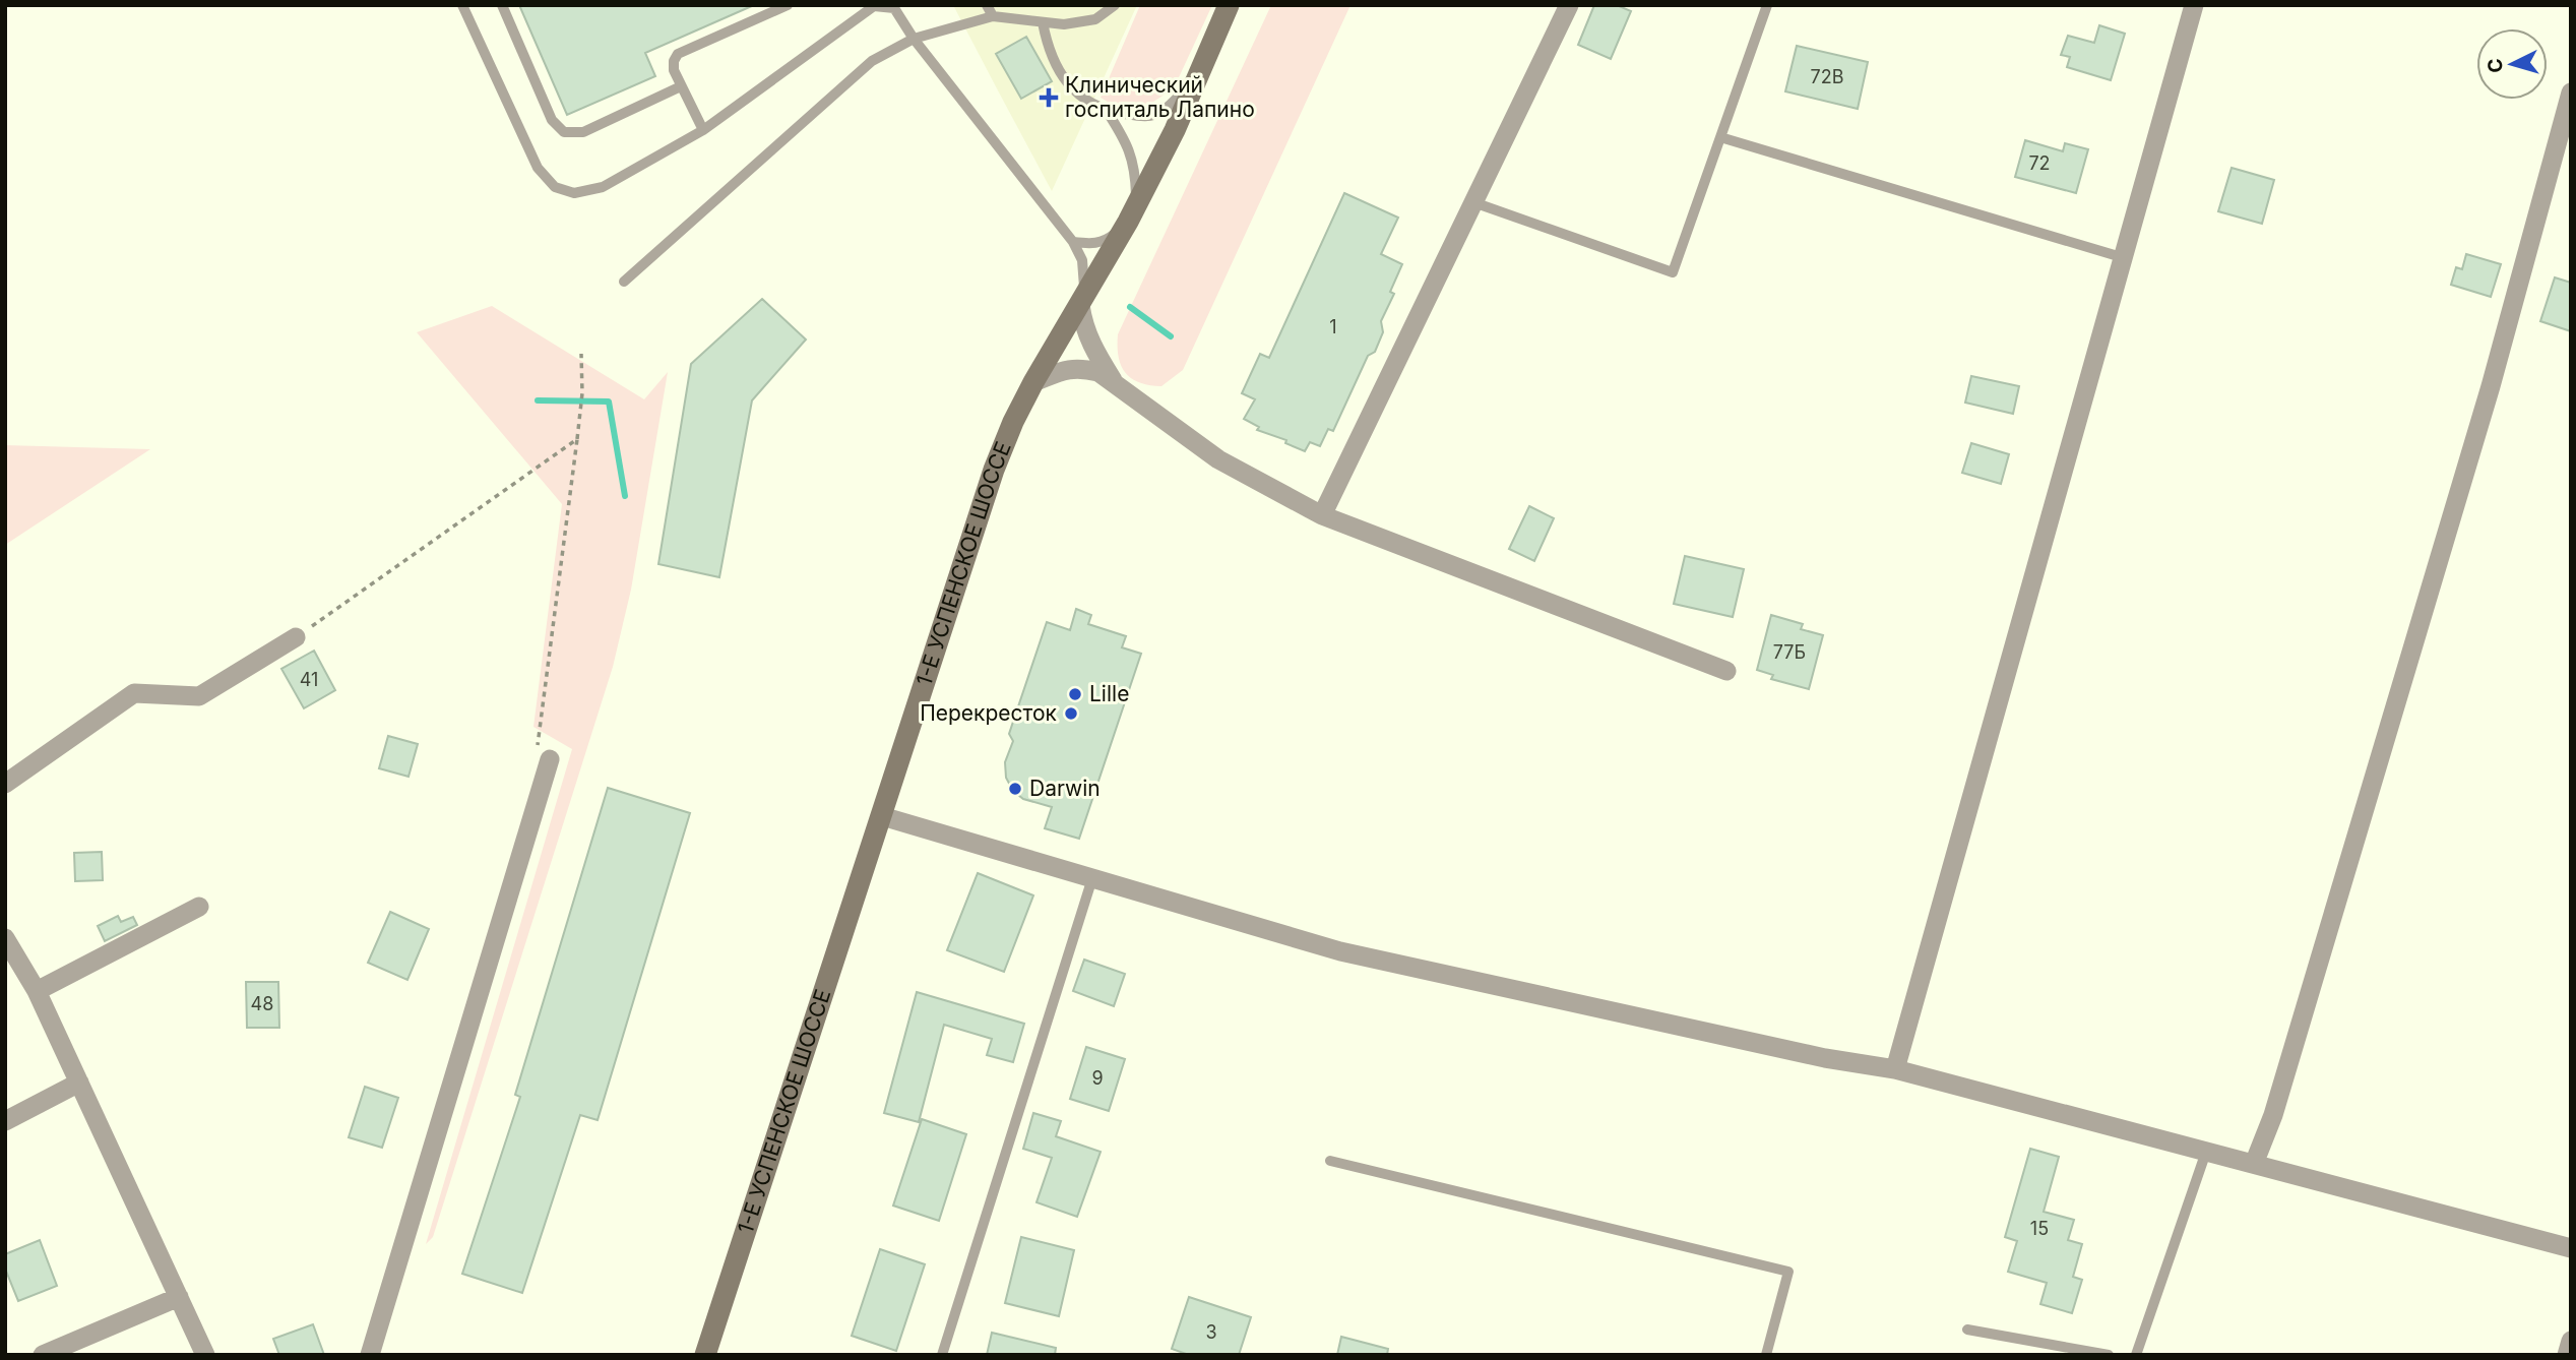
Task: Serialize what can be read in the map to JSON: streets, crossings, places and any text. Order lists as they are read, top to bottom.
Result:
{
  "streets": {
    "main road": ["1-Е УСПЕНСКОЕ ШОССЕ"]
  },
  "places": {
    "health": ["Клинический госпиталь Лапино"],
    "other": ["Lille", "Перекресток", "Darwin"]
  },
  "house_numbers": [
    "72В",
    "72",
    "1",
    "77Б",
    "41",
    "48",
    "9",
    "15",
    "3"
  ],
  "north": "left"
}
